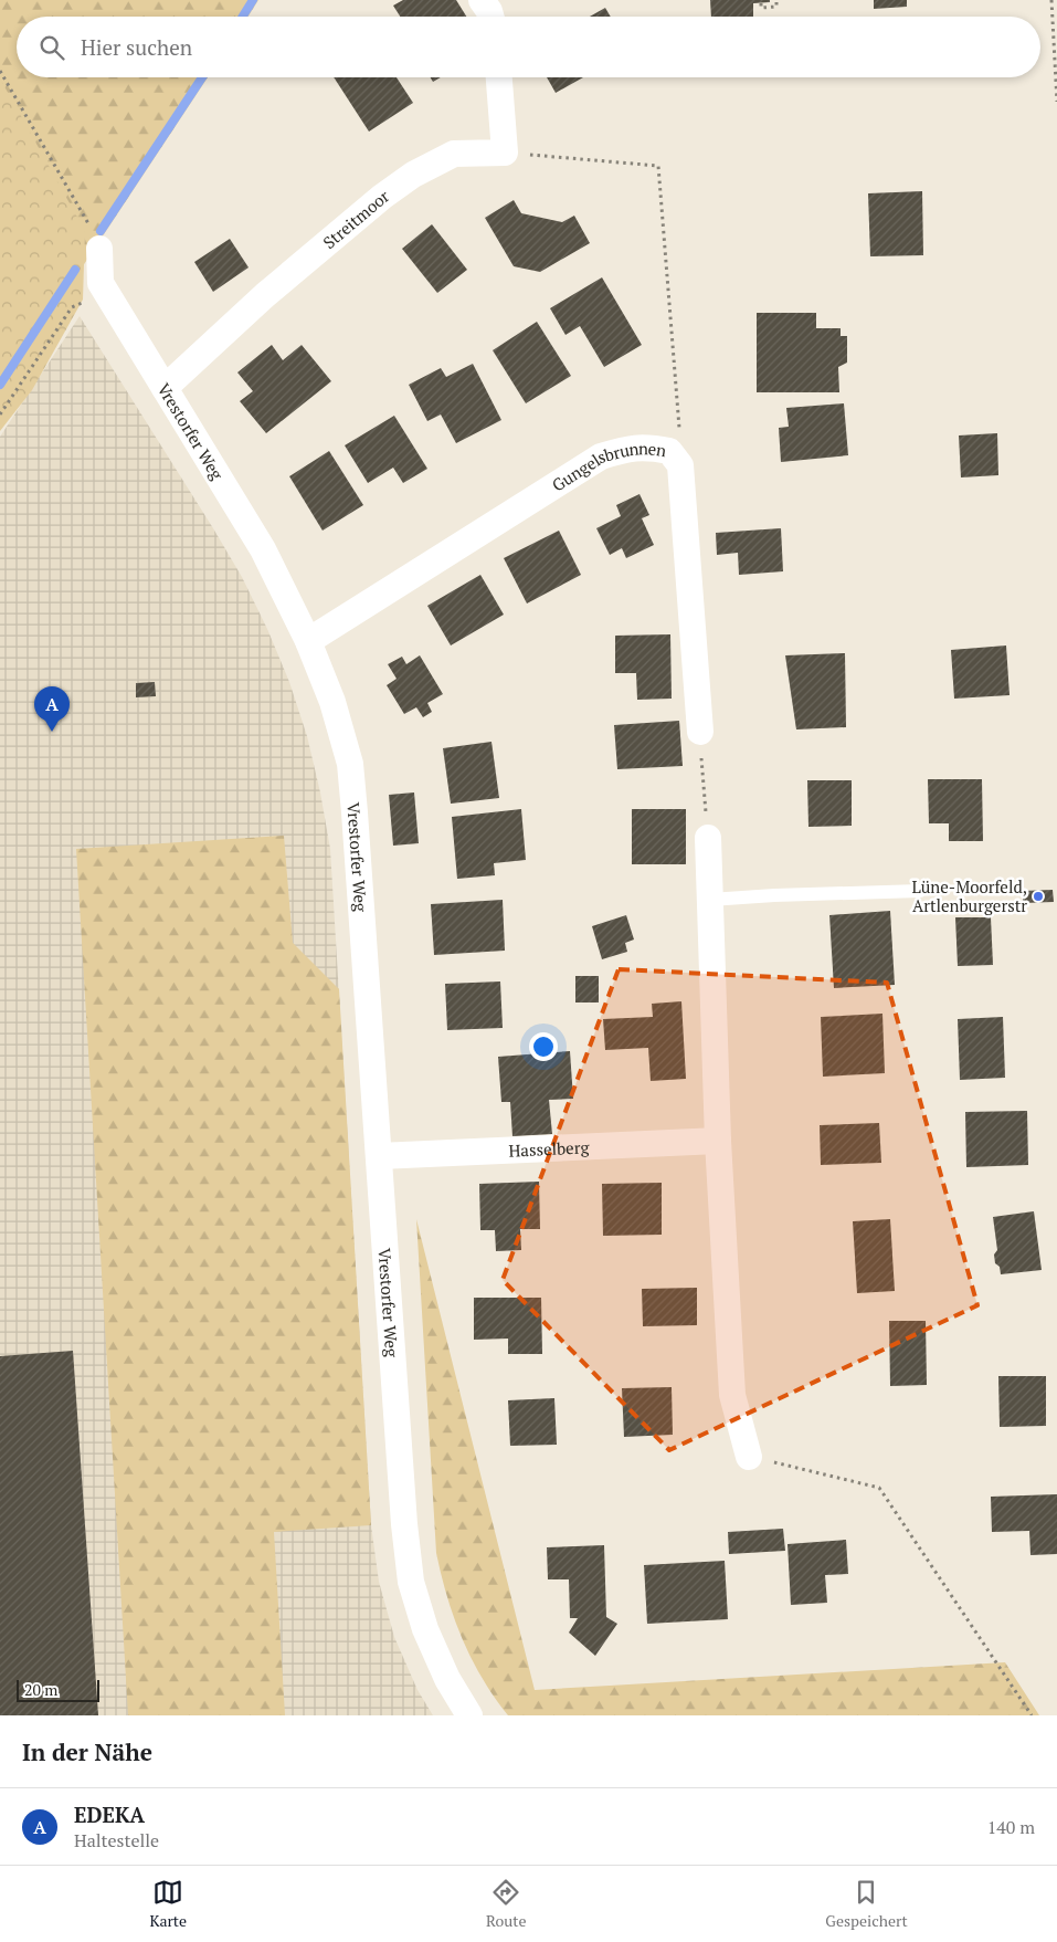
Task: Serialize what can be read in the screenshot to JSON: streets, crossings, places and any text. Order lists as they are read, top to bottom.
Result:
{
  "streets": {
    "street": [
      "Streitmoor",
      "Vrestorfer Weg",
      "Gungelsbrunnen",
      "Hasselberg"
    ]
  },
  "crossings": [
    ["Streitmoor", "Vrestorfer Weg"],
    ["Vrestorfer Weg", "Gungelsbrunnen"],
    ["Vrestorfer Weg", "Hasselberg"]
  ],
  "places": ["Lüne-Moorfeld, Artlenburgerstr"],
  "scale_bar": "20 m",
  "page": {
    "search": "Hier suchen",
    "pins": "A",
    "scale": "20 m",
    "heading": "In der Nähe",
    "list": [
      {
        "mark": "A",
        "name": "EDEKA",
        "note": "Haltestelle",
        "value": "140 m"
      }
    ],
    "nav": ["Karte", "Route", "Gespeichert"]
  }
}
